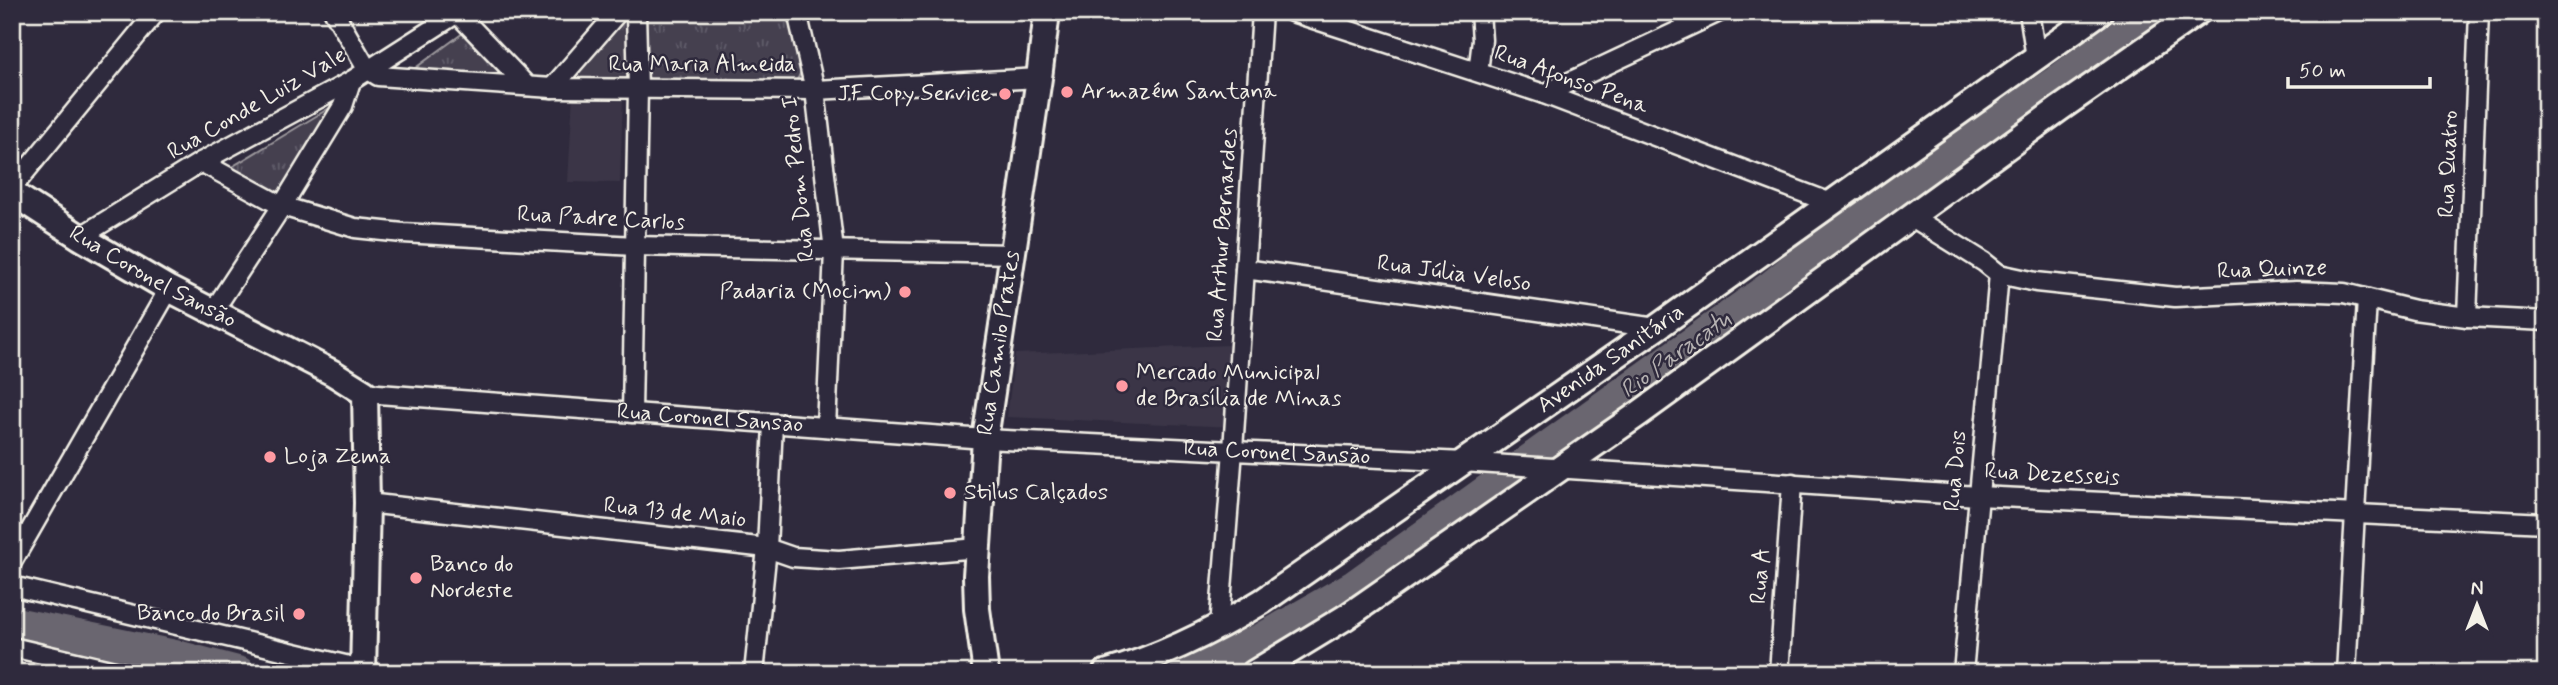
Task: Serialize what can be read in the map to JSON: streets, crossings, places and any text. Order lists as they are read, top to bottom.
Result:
{
  "streets": {
    "street": [
      "Rua Maria Almeida",
      "Rua Afonso Pena",
      "Rua Conde Luiz Vale",
      "Rua Quatro",
      "Rua Dom Pedro I",
      "Rua Padre Carlos",
      "Rua Arthur Bernardes",
      "Rua Quinze",
      "Rua Júlia Veloso",
      "Rua Coronel Sansão",
      "Rua Camilo Prates",
      "Avenida Sanitária",
      "Rua Dois",
      "Rua Dezesseis",
      "Rua 13 de Maio",
      "Rua A"
    ]
  },
  "crossings": [
    ["Rua Maria Almeida", "Rua Conde Luiz Vale"],
    ["Rua Maria Almeida", "Rua Dom Pedro I"],
    ["Rua Maria Almeida", "Rua Camilo Prates"],
    ["Rua Afonso Pena", "Avenida Sanitária"],
    ["Rua Conde Luiz Vale", "Rua Padre Carlos"],
    ["Rua Conde Luiz Vale", "Rua Coronel Sansão"],
    ["Rua Quatro", "Rua Quinze"],
    ["Rua Dom Pedro I", "Rua Padre Carlos"],
    ["Rua Dom Pedro I", "Rua Coronel Sansão"],
    ["Rua Padre Carlos", "Rua Camilo Prates"],
    ["Rua Arthur Bernardes", "Rua Júlia Veloso"],
    ["Rua Arthur Bernardes", "Rua Coronel Sansão"],
    ["Rua Arthur Bernardes", "Avenida Sanitária"],
    ["Rua Quinze", "Rua Dois"],
    ["Rua Júlia Veloso", "Avenida Sanitária"],
    ["Rua Coronel Sansão", "Rua Camilo Prates"],
    ["Rua Coronel Sansão", "Avenida Sanitária"],
    ["Rua Coronel Sansão", "Rua Dezesseis"],
    ["Rua Camilo Prates", "Rua 13 de Maio"],
    ["Rua Dois", "Rua Dezesseis"],
    ["Rua Dezesseis", "Rua A"]
  ],
  "water": ["Rio Paracatu"],
  "places": [
    "Armazém Santana",
    "JF Copy Service",
    "Padaria (Mocim)",
    "Mercado Municipal de Brasília de Minas",
    "Loja Zema",
    "Stilus Calçados",
    "Banco do Nordeste",
    "Banco do Brasil"
  ],
  "scale_bar": "50 m",
  "north": "top"
}
